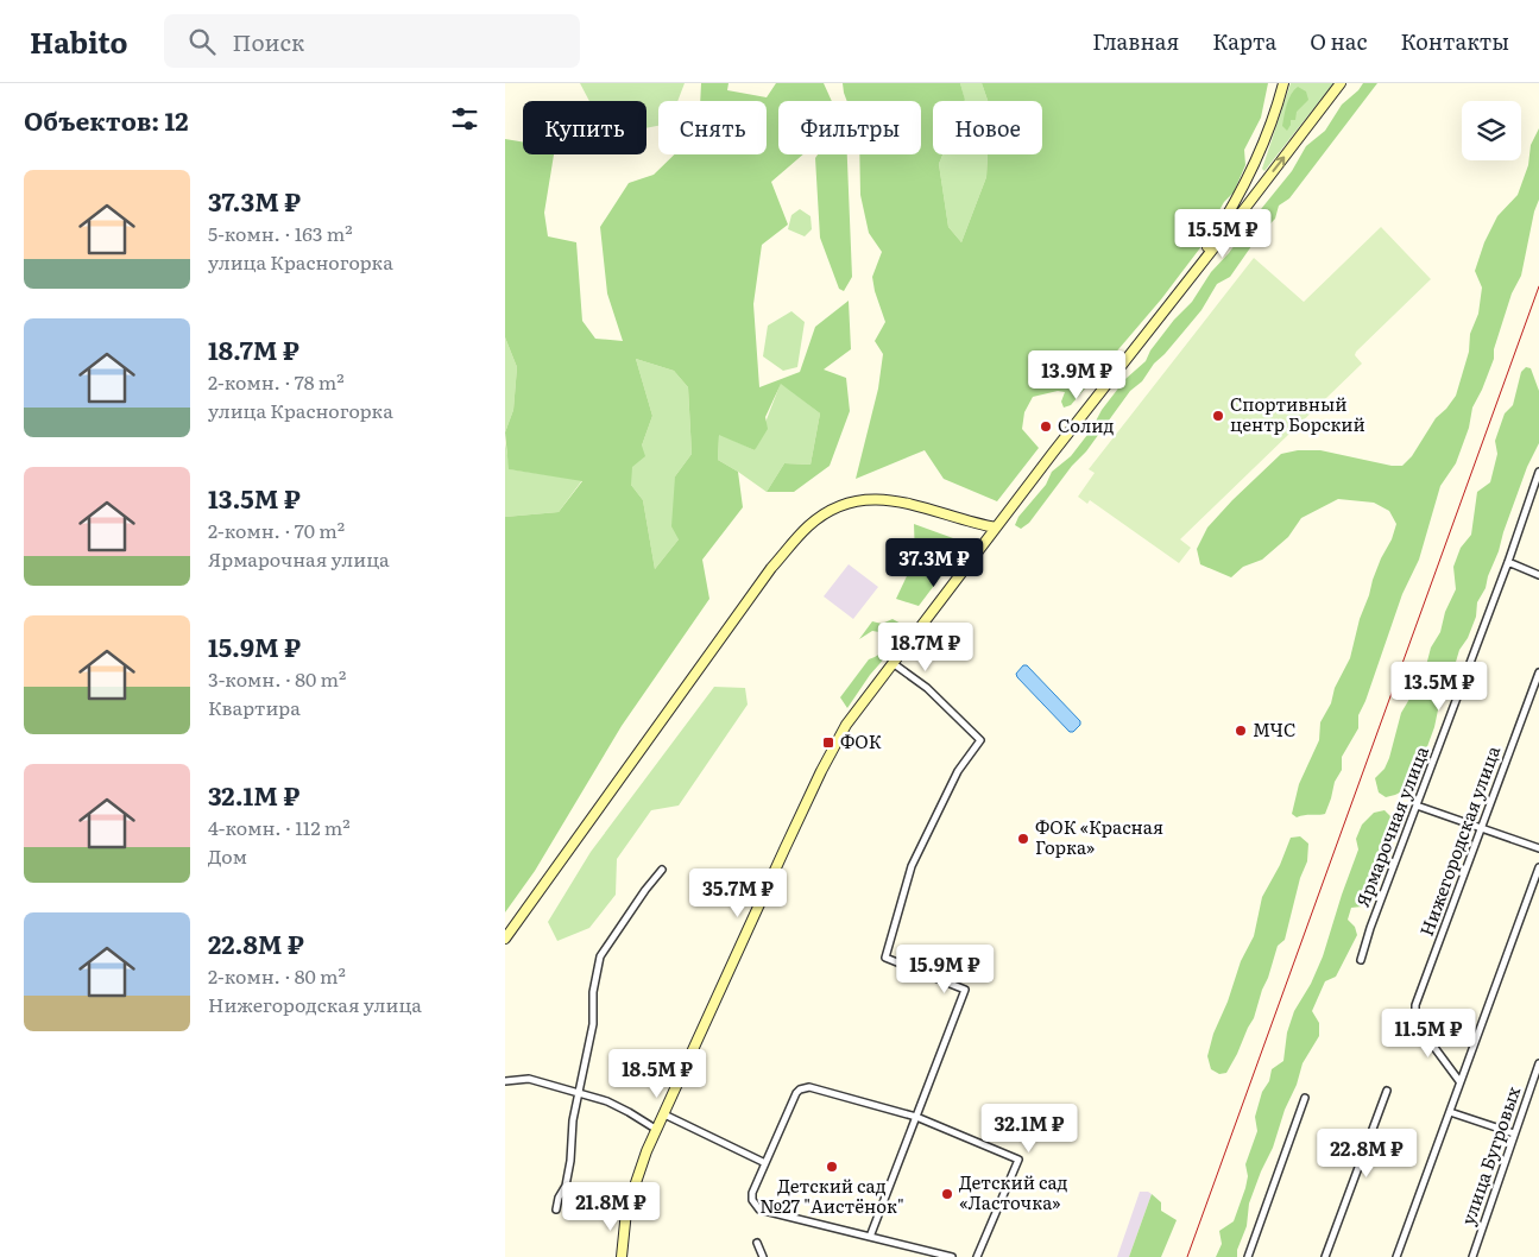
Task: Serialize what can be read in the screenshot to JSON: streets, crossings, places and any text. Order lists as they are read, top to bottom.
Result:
{
  "streets": {
    "street": ["Ярмарочная улица", "Нижегородская улица", "улица Бугровых"]
  },
  "places": {
    "other": [
      "Спортивный центр Борский",
      "Солид",
      "МЧС",
      "ФОК «Красная Горка»",
      "Детский сад №27 \"Аистёнок\"",
      "Детский сад «Ласточка»"
    ],
    "transit": ["ФОК"]
  },
  "page": {
    "header": "Habito",
    "search": "Поиск",
    "nav": [
      "Главная",
      "Карта",
      "О нас",
      "Контакты"
    ],
    "heading": "Объектов: 12",
    "chip": [
      "Купить",
      "Снять",
      "Фильтры",
      "Новое"
    ],
    "list": [
      {
        "name": "37.3M ₽",
        "note": "5-комн. · 163 m² · улица Красногорка"
      },
      {
        "name": "18.7M ₽",
        "note": "2-комн. · 78 m² · улица Красногорка"
      },
      {
        "name": "13.5M ₽",
        "note": "2-комн. · 70 m² · Ярмарочная улица"
      },
      {
        "name": "15.9M ₽",
        "note": "3-комн. · 80 m² · Квартира"
      },
      {
        "name": "32.1M ₽",
        "note": "4-комн. · 112 m² · Дом"
      },
      {
        "name": "22.8M ₽",
        "note": "2-комн. · 80 m² · Нижегородская улица"
      }
    ],
    "price": [
      "15.5M ₽",
      "13.9M ₽",
      "37.3M ₽",
      "18.7M ₽",
      "13.5M ₽",
      "35.7M ₽",
      "15.9M ₽",
      "11.5M ₽",
      "18.5M ₽",
      "32.1M ₽",
      "22.8M ₽",
      "21.8M ₽"
    ]
  }
}
